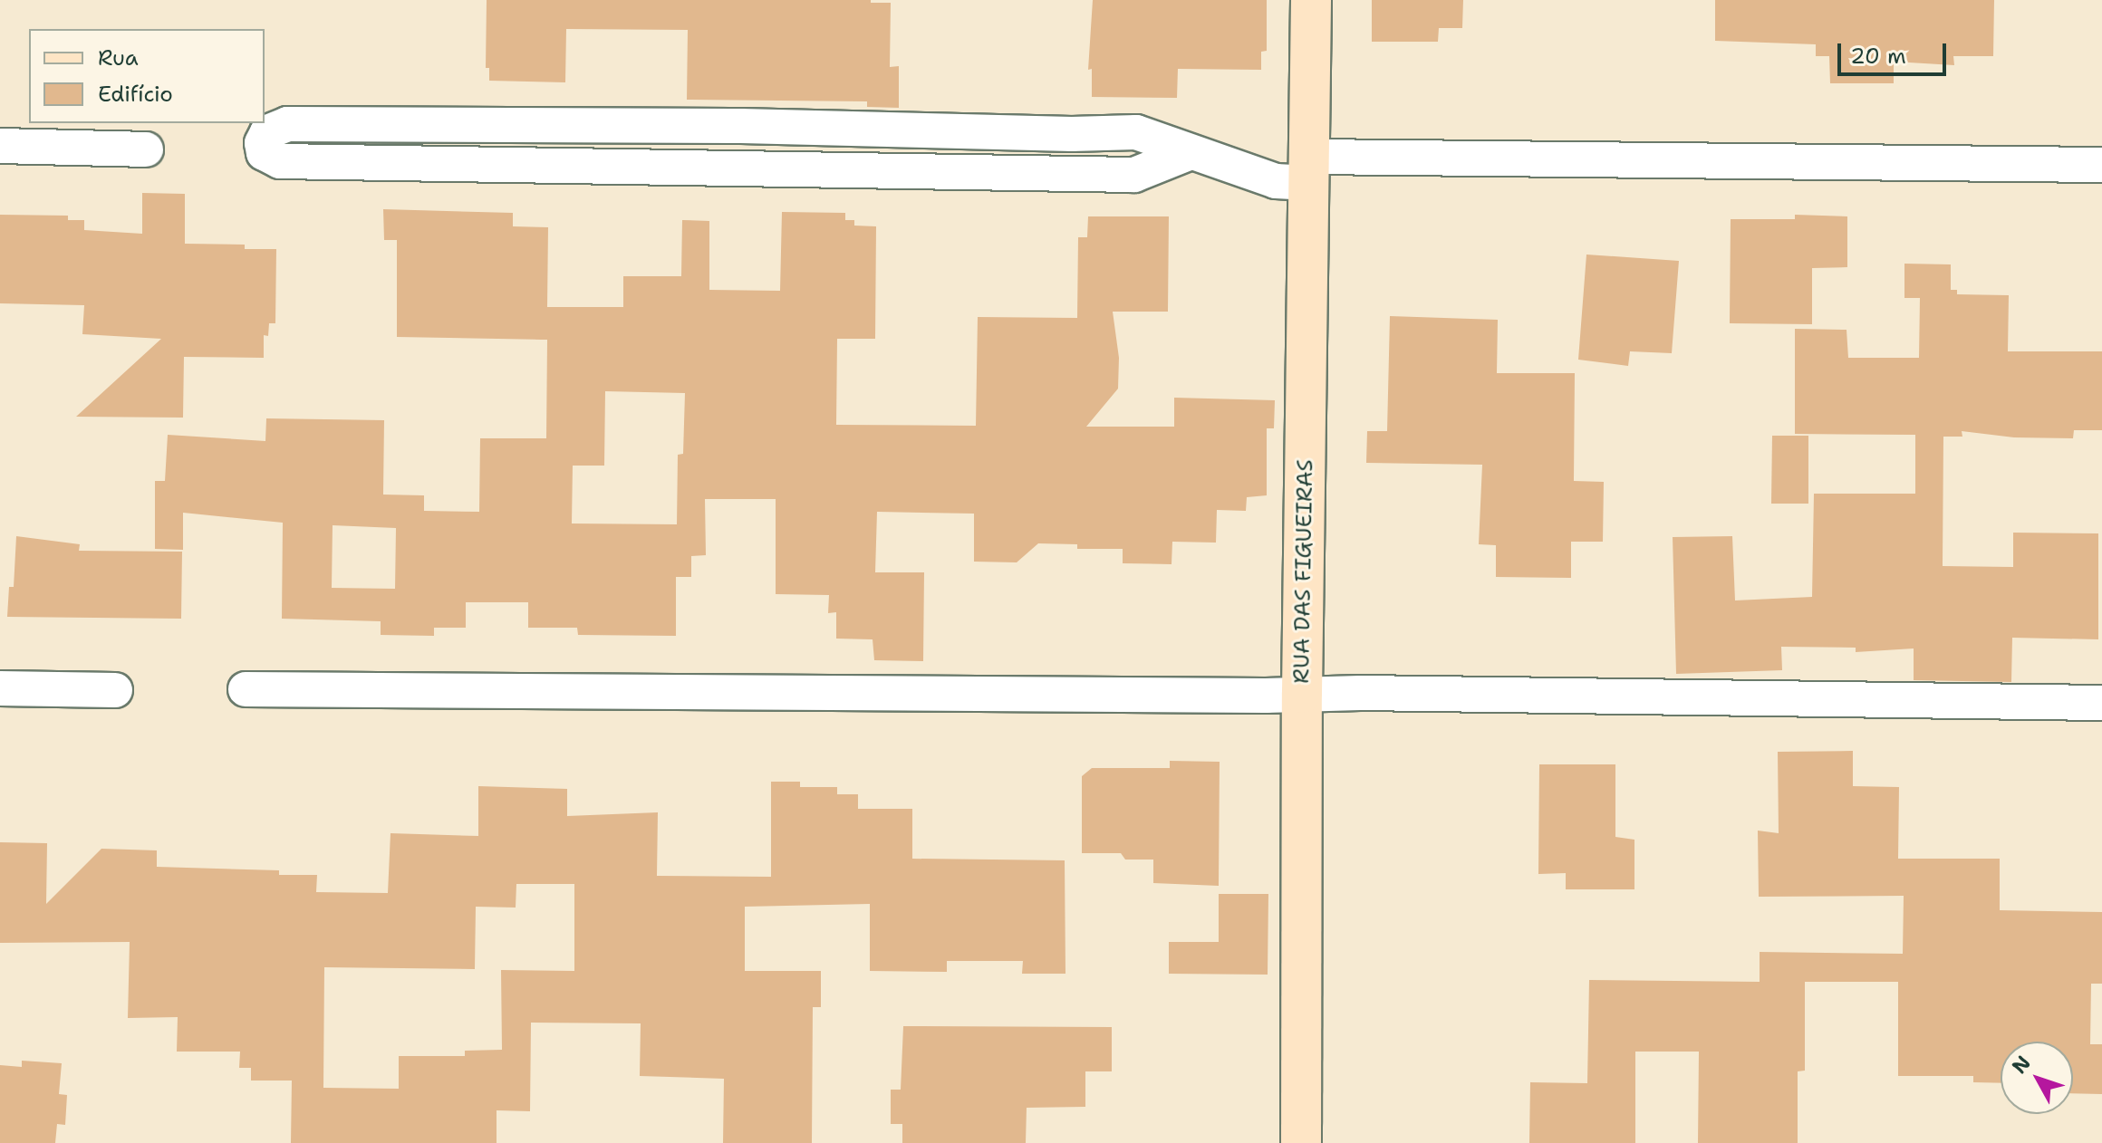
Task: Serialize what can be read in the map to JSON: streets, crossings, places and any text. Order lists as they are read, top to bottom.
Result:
{
  "streets": {
    "street": ["RUA DAS FIGUEIRAS"]
  },
  "legend": ["Rua", "Edifício"],
  "scale_bar": "20 m",
  "north": "top left"
}
